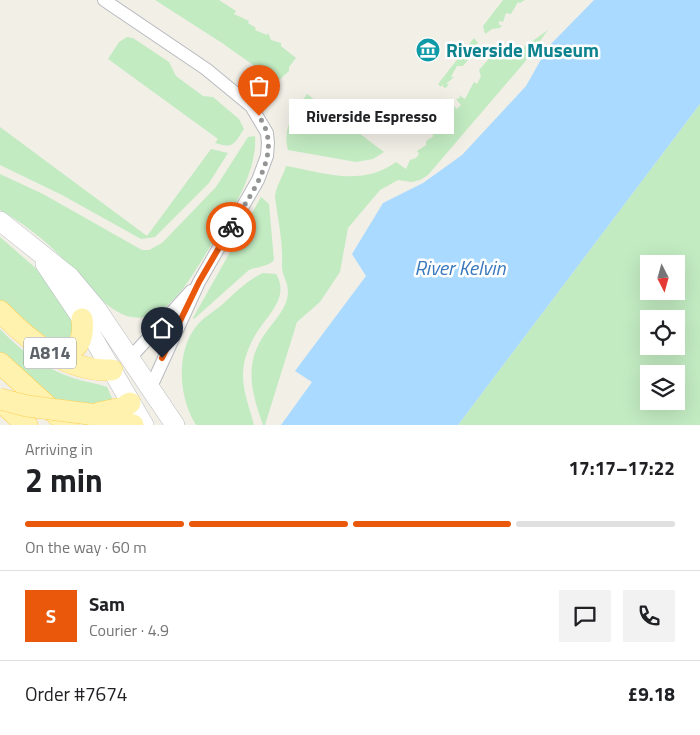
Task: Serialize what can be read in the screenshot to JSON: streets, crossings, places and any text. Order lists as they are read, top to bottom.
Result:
{
  "streets": {
    "main road": ["A814"]
  },
  "water": ["River Kelvin"],
  "places": {
    "museum": ["Riverside Museum"],
    "other": ["Riverside Espresso"]
  },
  "north": "bottom",
  "page": {
    "bubble": "Riverside Espresso",
    "heading": ["2 min", "Arriving in", "17:17–17:22"],
    "panel": [
      "Sam",
      "Courier · 4.9",
      "Order #7674",
      "£9.18"
    ],
    "bar": "On the way · 60 m",
    "round": "S"
  }
}
